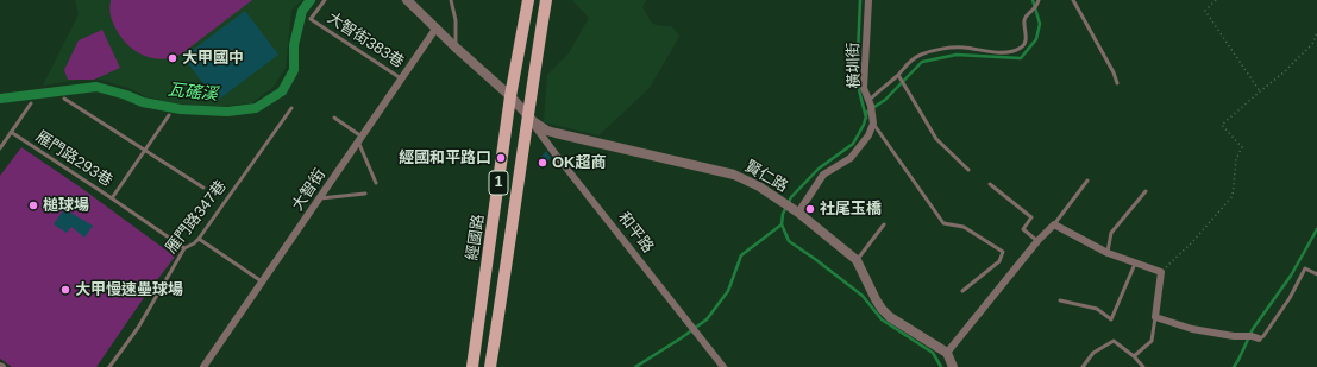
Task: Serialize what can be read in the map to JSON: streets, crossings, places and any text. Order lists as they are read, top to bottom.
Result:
{
  "streets": {
    "main road": ["1", "經國路"],
    "street": [
      "橫圳街",
      "賢仁路",
      "大智街",
      "和平路"
    ],
    "lane": ["大智街383巷", "雁門路293巷", "雁門路347巷"]
  },
  "crossings": [
    ["大智街383巷", "大智街"],
    ["賢仁路", "1"],
    ["賢仁路", "和平路"],
    ["賢仁路", "經國路"],
    ["1", "和平路"]
  ],
  "water": ["瓦磘溪"],
  "places": [
    "大甲國中",
    "經國和平路口",
    "OK超商",
    "槌球場",
    "社尾玉橋",
    "大甲慢速壘球場"
  ]
}
